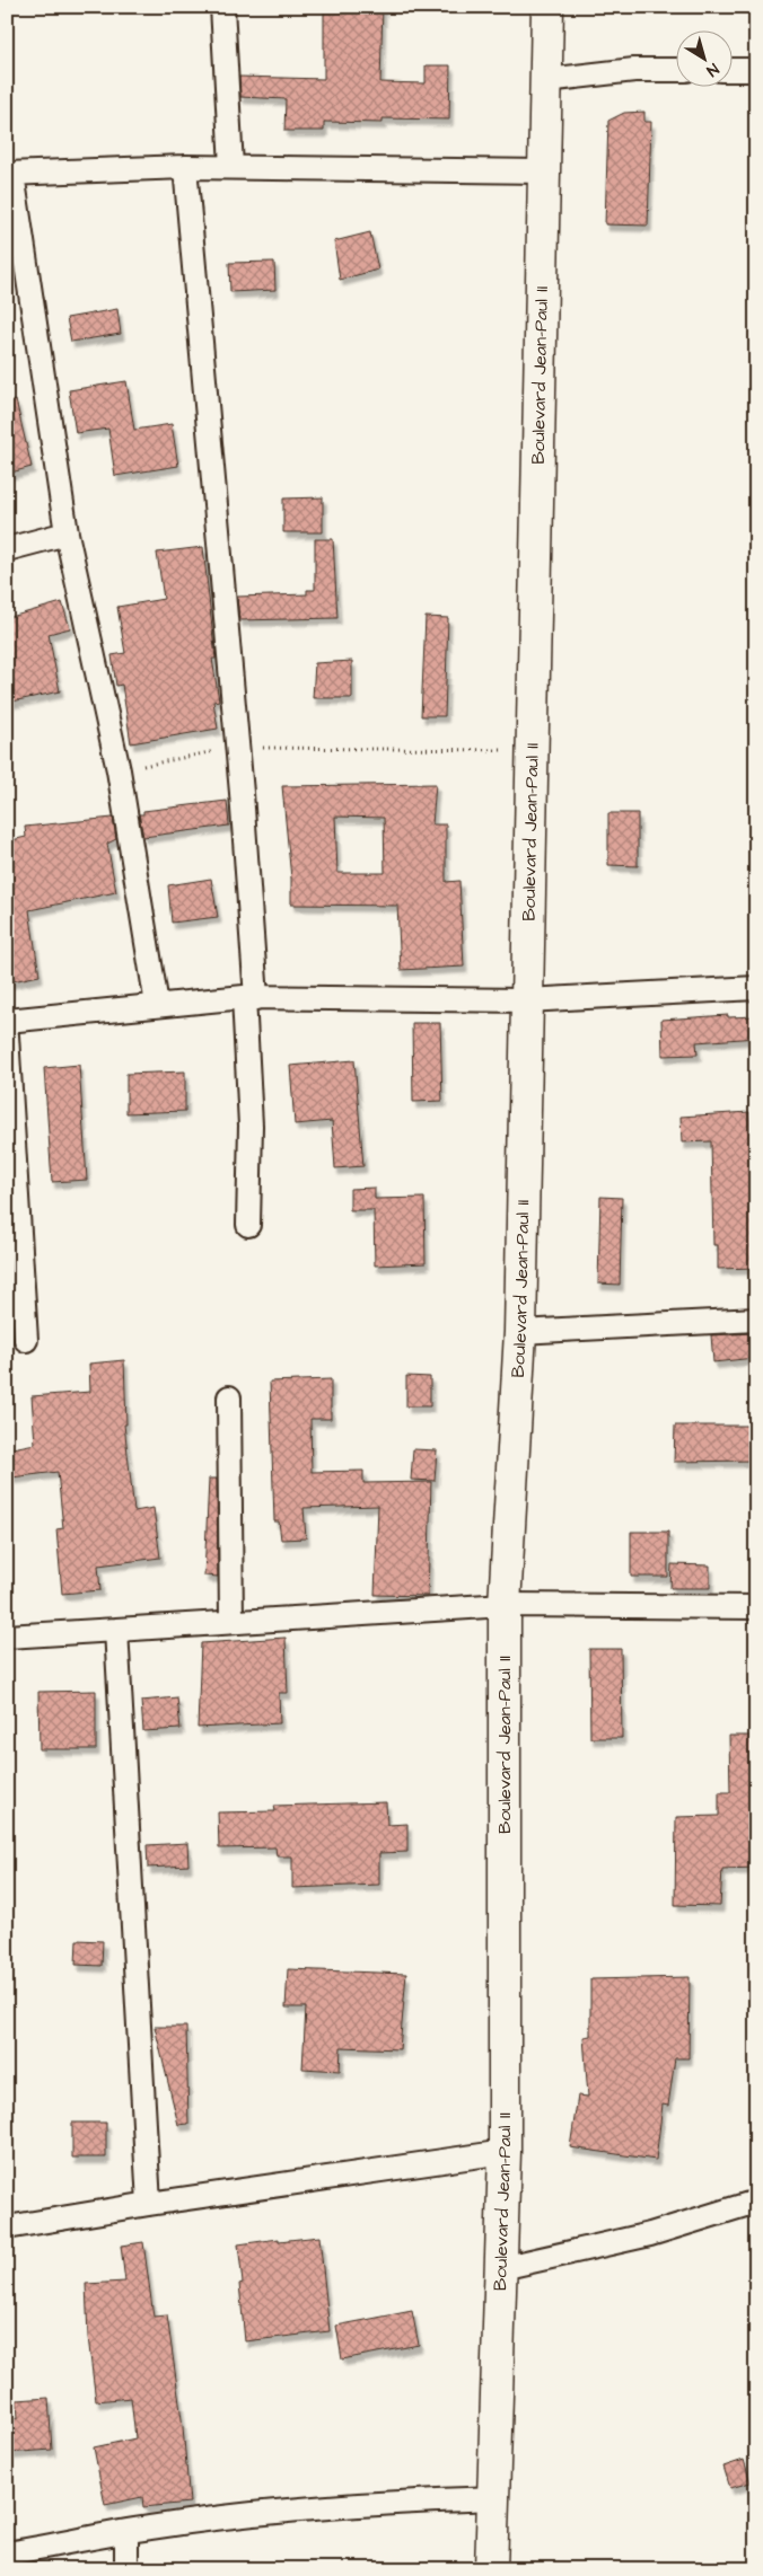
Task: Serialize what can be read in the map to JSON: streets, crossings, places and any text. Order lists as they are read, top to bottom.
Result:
{
  "streets": {
    "main road": ["Boulevard Jean-Paul II"]
  },
  "north": "bottom right"
}
